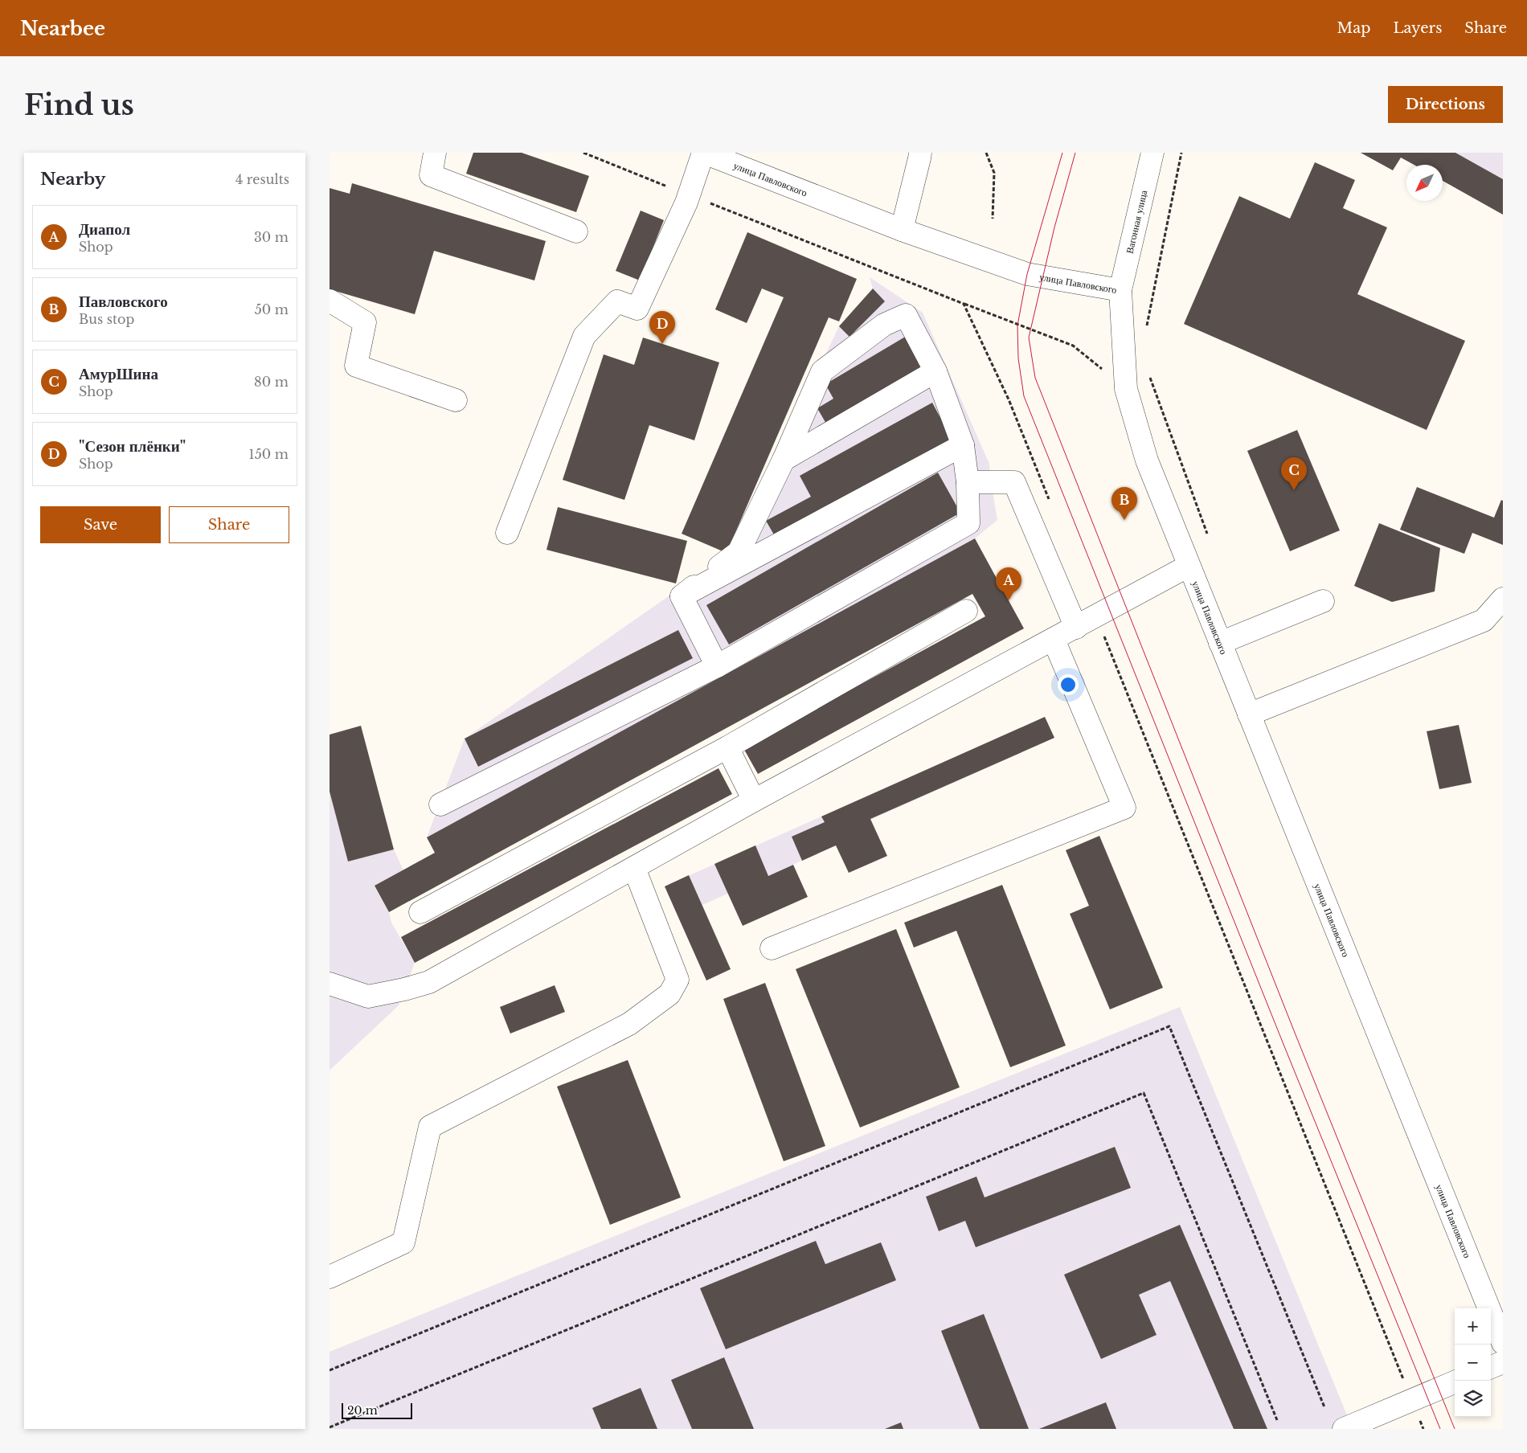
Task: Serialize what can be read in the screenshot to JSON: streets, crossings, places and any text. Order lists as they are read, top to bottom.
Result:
{
  "streets": {
    "street": ["улица Павловского", "Вагонная улица"]
  },
  "crossings": [
    ["улица Павловского", "Вагонная улица"]
  ],
  "scale_bar": "20 m",
  "north": "bottom left",
  "page": {
    "header": "Nearbee",
    "nav": ["Map", "Layers", "Share"],
    "buttons": [
      "Directions",
      ["Save", "Share"]
    ],
    "title": "Find us",
    "heading": ["Nearby", "4 results"],
    "list": [
      {
        "mark": "A",
        "name": "Диапол",
        "note": "Shop",
        "value": "30 m"
      },
      {
        "mark": "B",
        "name": "Павловского",
        "note": "Bus stop",
        "value": "50 m"
      },
      {
        "mark": "C",
        "name": "АмурШина",
        "note": "Shop",
        "value": "80 m"
      },
      {
        "mark": "D",
        "name": "\"Сезон плёнки\"",
        "note": "Shop",
        "value": "150 m"
      }
    ],
    "pins": [
      "D",
      "C",
      "B",
      "A"
    ],
    "map_buttons": ["+", "−"],
    "scale": "20 m"
  }
}
